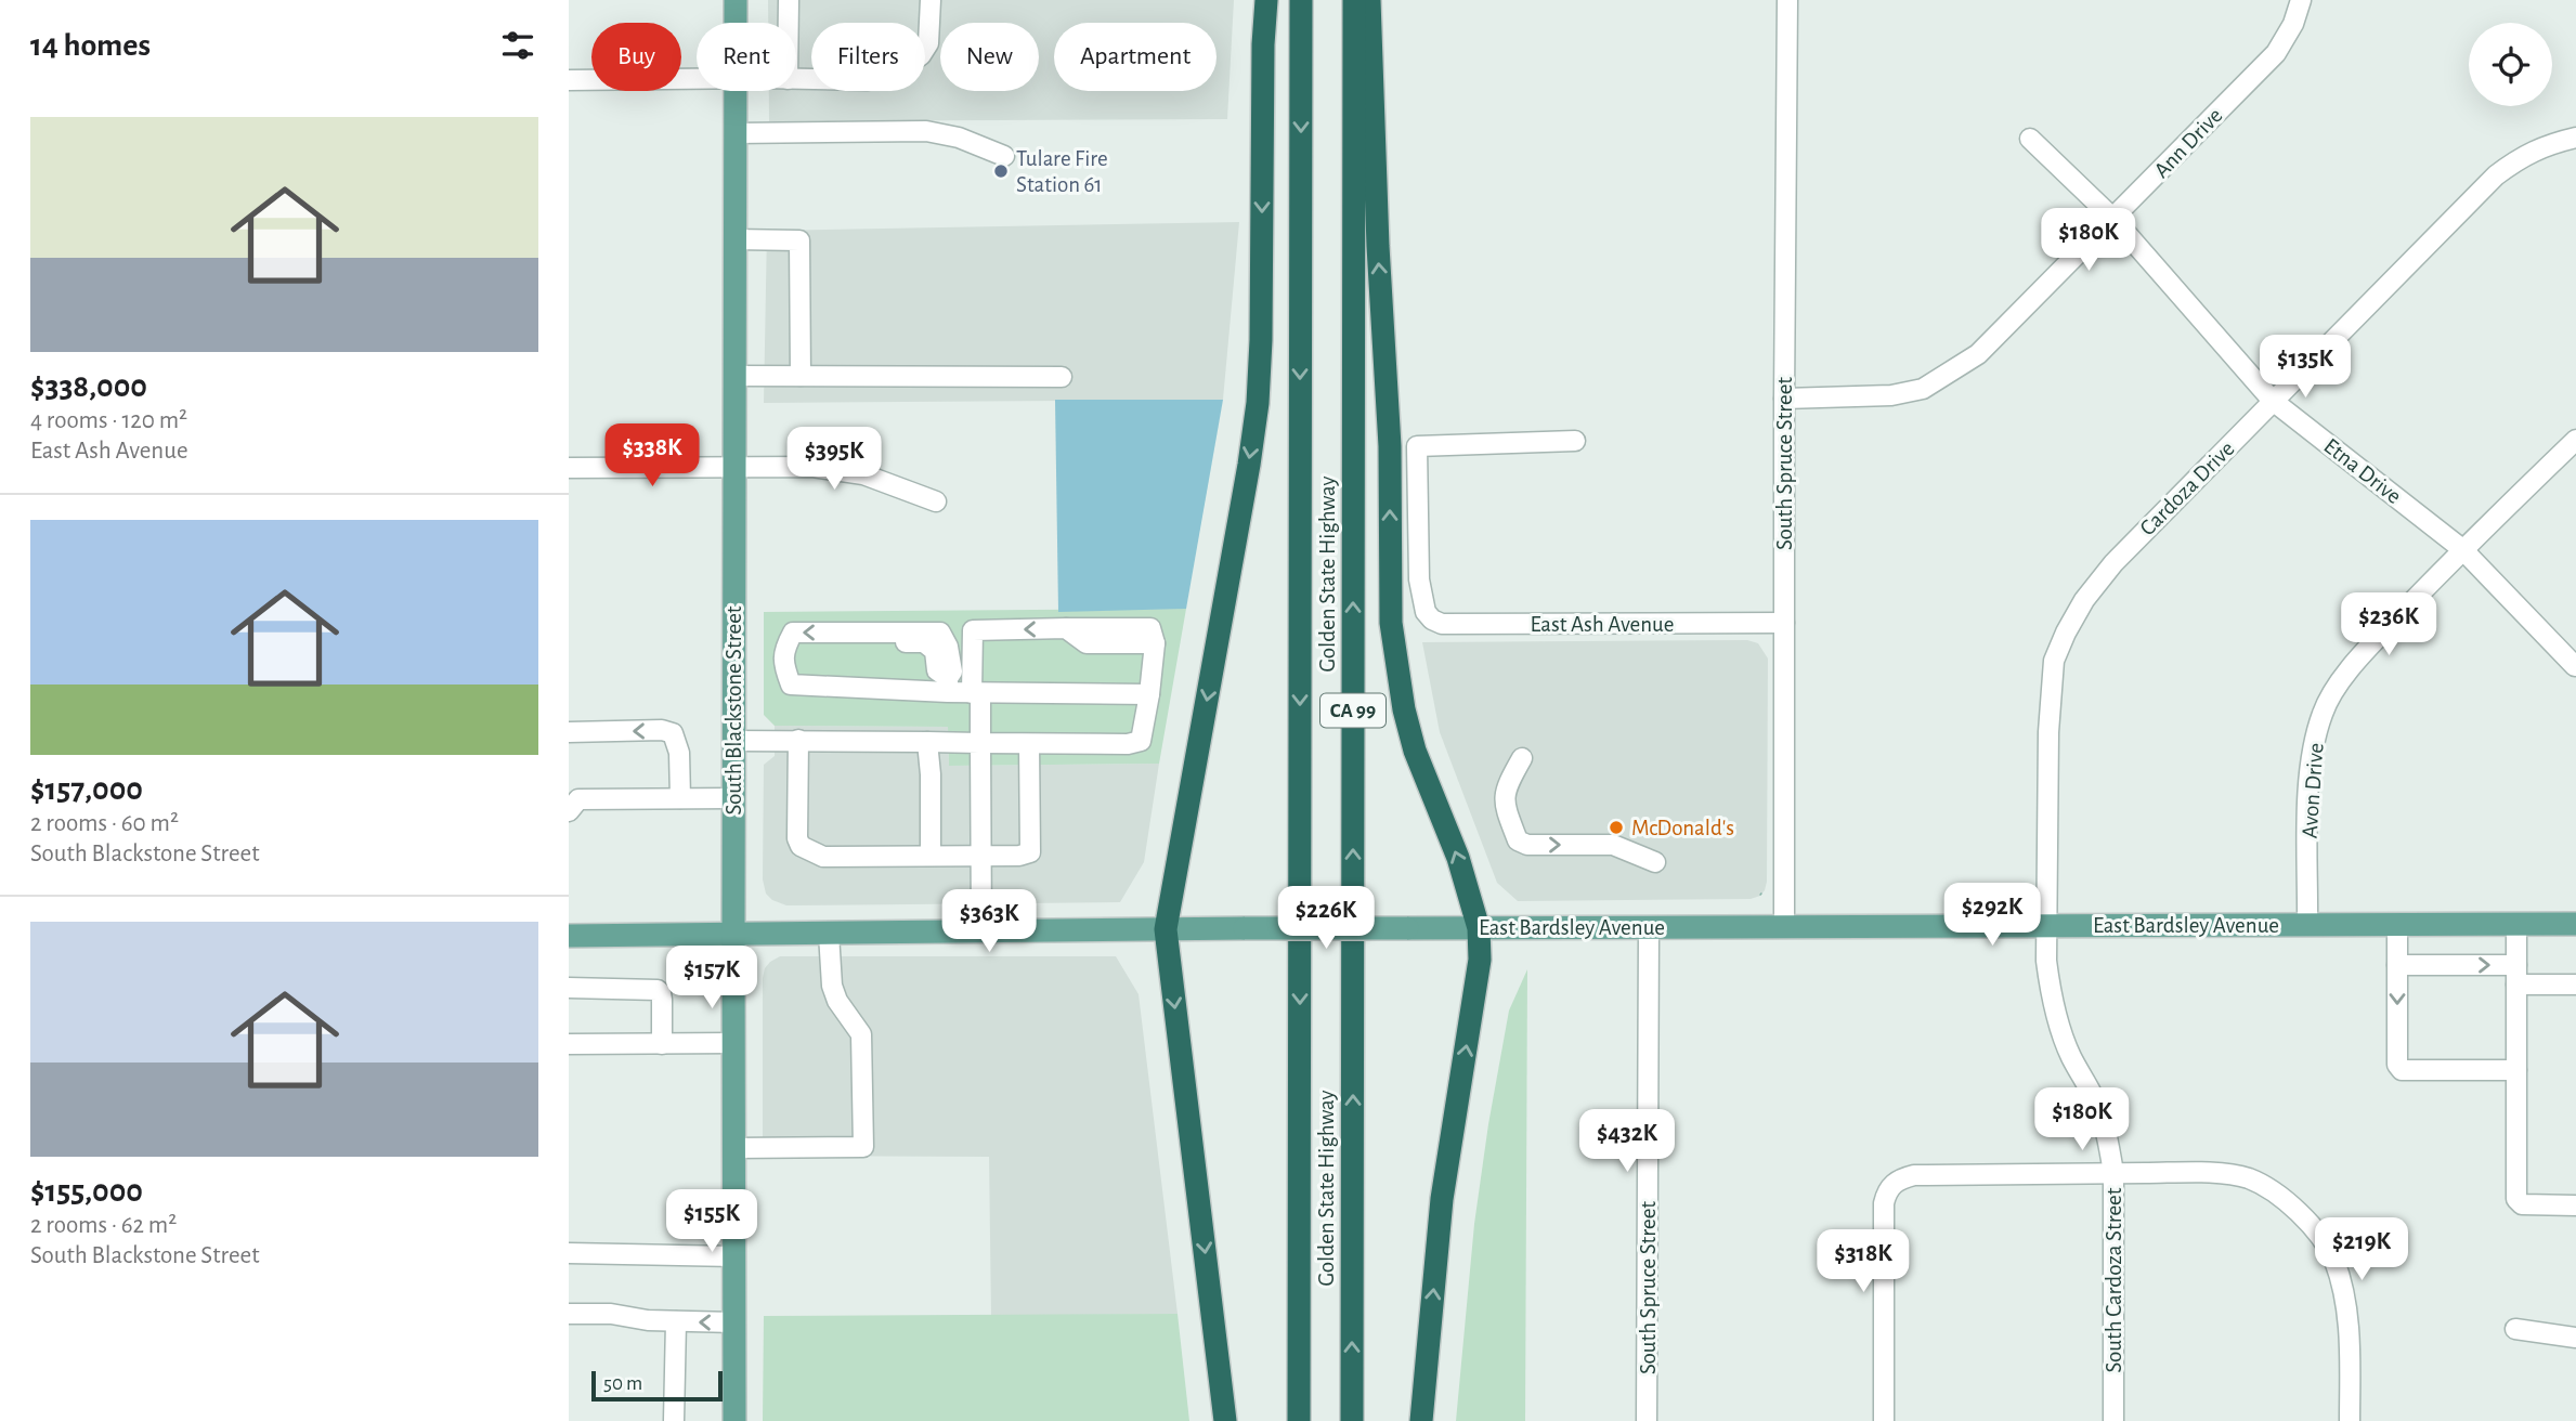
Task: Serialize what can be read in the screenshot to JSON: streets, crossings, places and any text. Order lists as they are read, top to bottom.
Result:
{
  "streets": {
    "highway": ["Golden State Highway", "CA 99"],
    "main road": ["South Blackstone Street", "East Bardsley Avenue"],
    "street": [
      "Ann Drive",
      "South Spruce Street",
      "Etna Drive",
      "Cardoza Drive",
      "East Ash Avenue",
      "Avon Drive",
      "South Cardoza Street"
    ]
  },
  "crossings": [
    ["Ann Drive", "South Spruce Street"],
    ["Ann Drive", "Etna Drive"],
    ["South Spruce Street", "East Ash Avenue"],
    ["South Spruce Street", "East Bardsley Avenue"],
    ["Etna Drive", "Cardoza Drive"],
    ["Etna Drive", "Avon Drive"],
    ["Cardoza Drive", "East Bardsley Avenue"],
    ["Cardoza Drive", "South Cardoza Street"],
    ["South Blackstone Street", "East Bardsley Avenue"],
    ["Avon Drive", "East Bardsley Avenue"],
    ["East Bardsley Avenue", "South Cardoza Street"]
  ],
  "places": ["Tulare Fire Station 61", "McDonald's"],
  "scale_bar": "50 m",
  "page": {
    "heading": "14 homes",
    "chip": [
      "Buy",
      "Rent",
      "Filters",
      "New",
      "Apartment"
    ],
    "list": [
      {
        "name": "$338,000",
        "note": "4 rooms · 120 m² · East Ash Avenue"
      },
      {
        "name": "$157,000",
        "note": "2 rooms · 60 m² · South Blackstone Street"
      },
      {
        "name": "$155,000",
        "note": "2 rooms · 62 m² · South Blackstone Street"
      }
    ],
    "price": [
      "$180K",
      "$135K",
      "$338K",
      "$395K",
      "$236K",
      "$292K",
      "$226K",
      "$363K",
      "$157K",
      "$180K",
      "$432K",
      "$155K",
      "$219K",
      "$318K"
    ],
    "scale": "50 m"
  }
}
